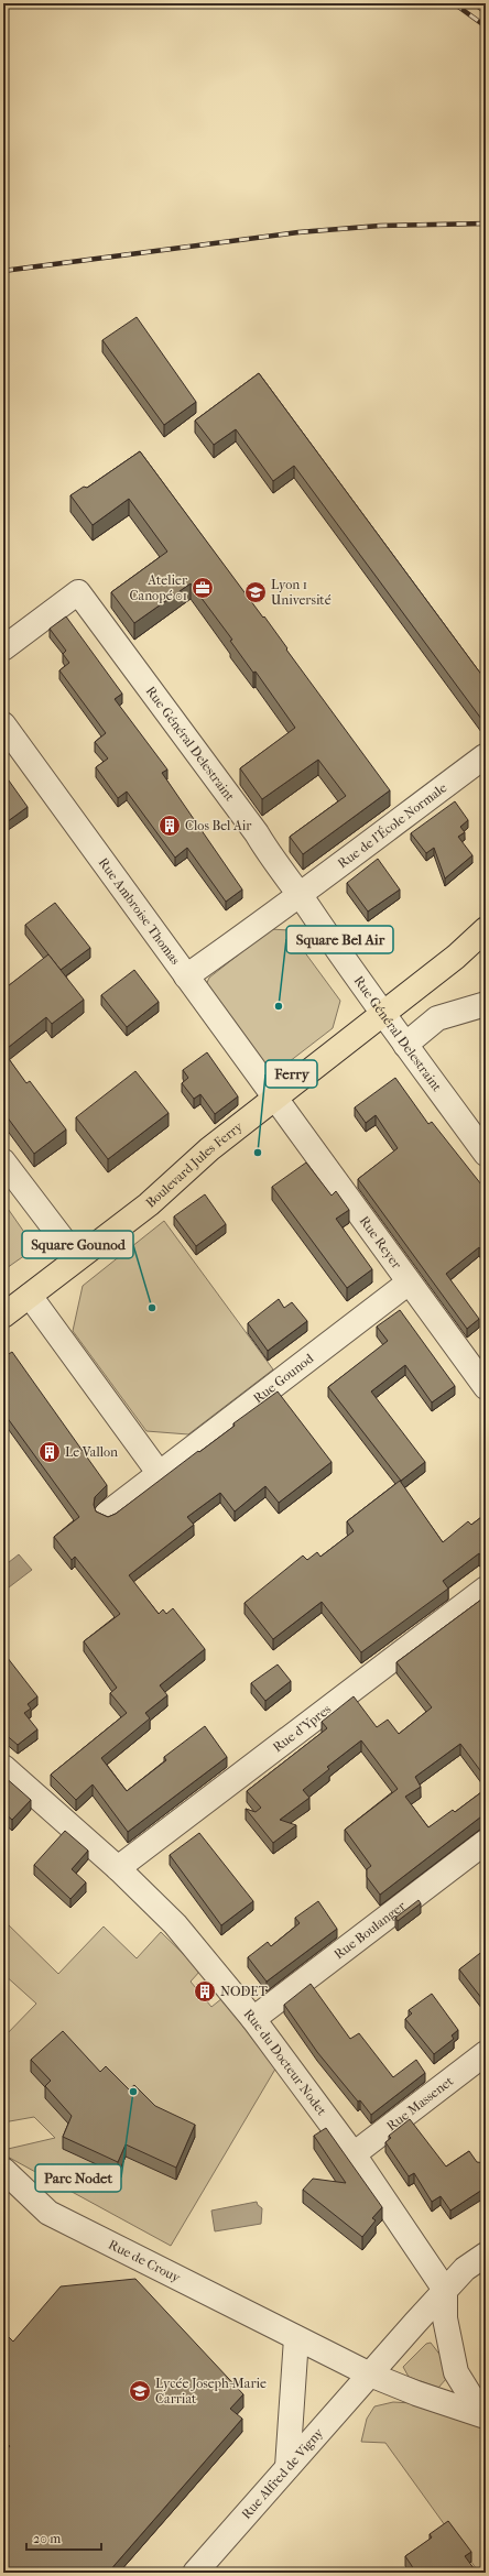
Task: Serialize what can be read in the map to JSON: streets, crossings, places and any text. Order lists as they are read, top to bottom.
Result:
{
  "streets": {
    "main road": ["Boulevard Jules Ferry"],
    "street": [
      "Rue Général Delestraint",
      "Rue de l'École Normale",
      "Rue Ambroise Thomas",
      "Rue Reyer",
      "Rue Gounod",
      "Rue d'Ypres",
      "Rue Boulanger",
      "Rue du Docteur Nodet",
      "Rue Massenet",
      "Rue de Crouy",
      "Rue Alfred de Vigny"
    ]
  },
  "crossings": [
    ["Rue Général Delestraint", "Rue de l'École Normale"],
    ["Rue Général Delestraint", "Boulevard Jules Ferry"],
    ["Rue de l'École Normale", "Rue Ambroise Thomas"],
    ["Rue Ambroise Thomas", "Boulevard Jules Ferry"],
    ["Rue Ambroise Thomas", "Rue Reyer"],
    ["Boulevard Jules Ferry", "Rue Reyer"],
    ["Rue Reyer", "Rue Gounod"],
    ["Rue d'Ypres", "Rue du Docteur Nodet"],
    ["Rue Boulanger", "Rue du Docteur Nodet"],
    ["Rue du Docteur Nodet", "Rue Massenet"],
    ["Rue du Docteur Nodet", "Rue Alfred de Vigny"],
    ["Rue de Crouy", "Rue Alfred de Vigny"]
  ],
  "places": {
    "office": ["Atelier Canopé 01"],
    "school or university": ["Lyon 1 Université", "Lycée Joseph-Marie Carriat"],
    "building": ["Clos Bel Air", "Le Vallon", "NODET"],
    "other": [
      "Square Bel Air",
      "Ferry",
      "Square Gounod",
      "Parc Nodet"
    ]
  },
  "scale_bar": "20 m"
}
